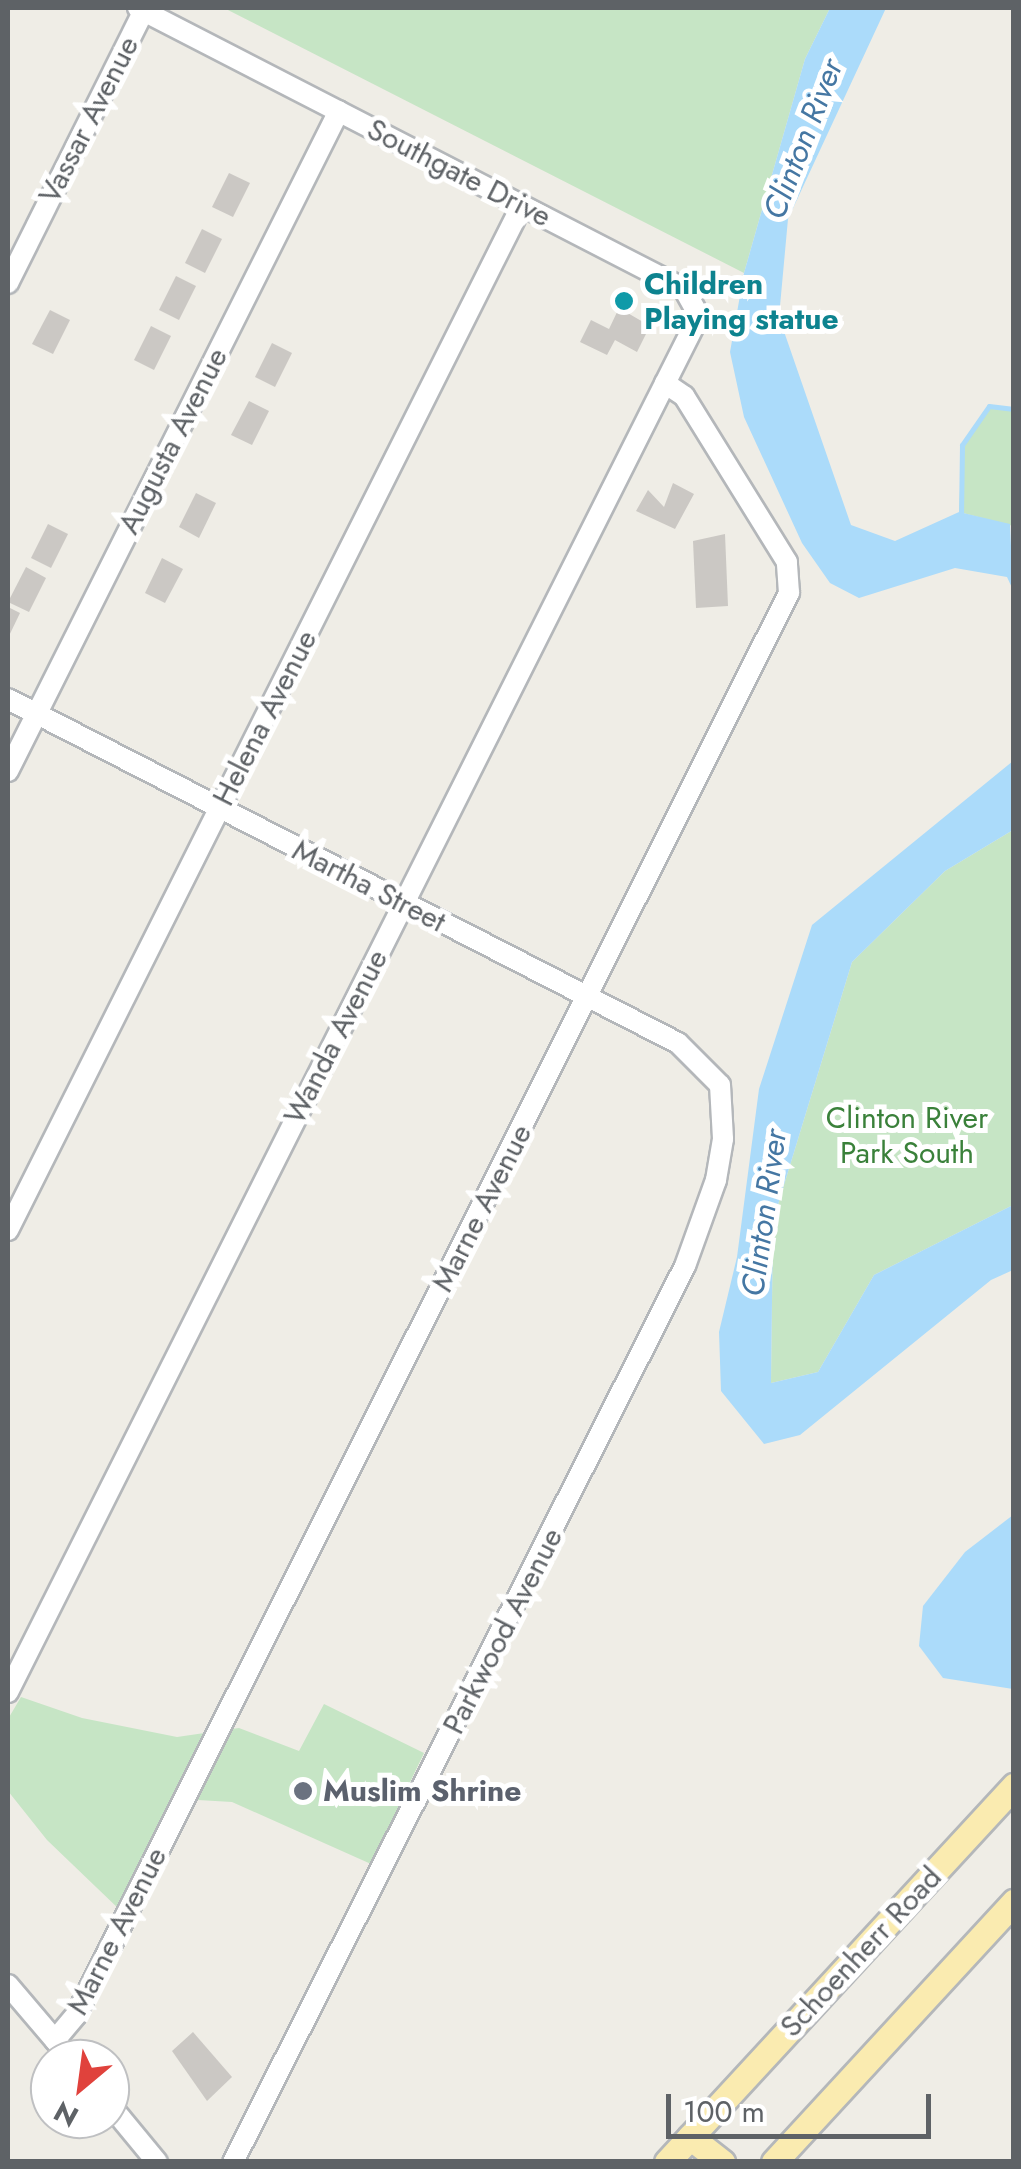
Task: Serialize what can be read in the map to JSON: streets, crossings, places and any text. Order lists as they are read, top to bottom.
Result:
{
  "streets": {
    "main road": ["Schoenherr Road"],
    "street": [
      "Vassar Avenue",
      "Southgate Drive",
      "Augusta Avenue",
      "Helena Avenue",
      "Martha Street",
      "Wanda Avenue",
      "Marne Avenue",
      "Parkwood Avenue"
    ]
  },
  "crossings": [
    ["Vassar Avenue", "Southgate Drive"],
    ["Southgate Drive", "Augusta Avenue"],
    ["Southgate Drive", "Helena Avenue"],
    ["Southgate Drive", "Wanda Avenue"],
    ["Southgate Drive", "Marne Avenue"],
    ["Augusta Avenue", "Martha Street"],
    ["Helena Avenue", "Martha Street"],
    ["Martha Street", "Wanda Avenue"],
    ["Martha Street", "Marne Avenue"],
    ["Martha Street", "Parkwood Avenue"],
    ["Wanda Avenue", "Marne Avenue"]
  ],
  "water": ["Clinton River"],
  "parks": ["Clinton River Park South"],
  "places": ["Children Playing statue", "Muslim Shrine"],
  "scale_bar": "100 m",
  "north": "bottom left"
}
